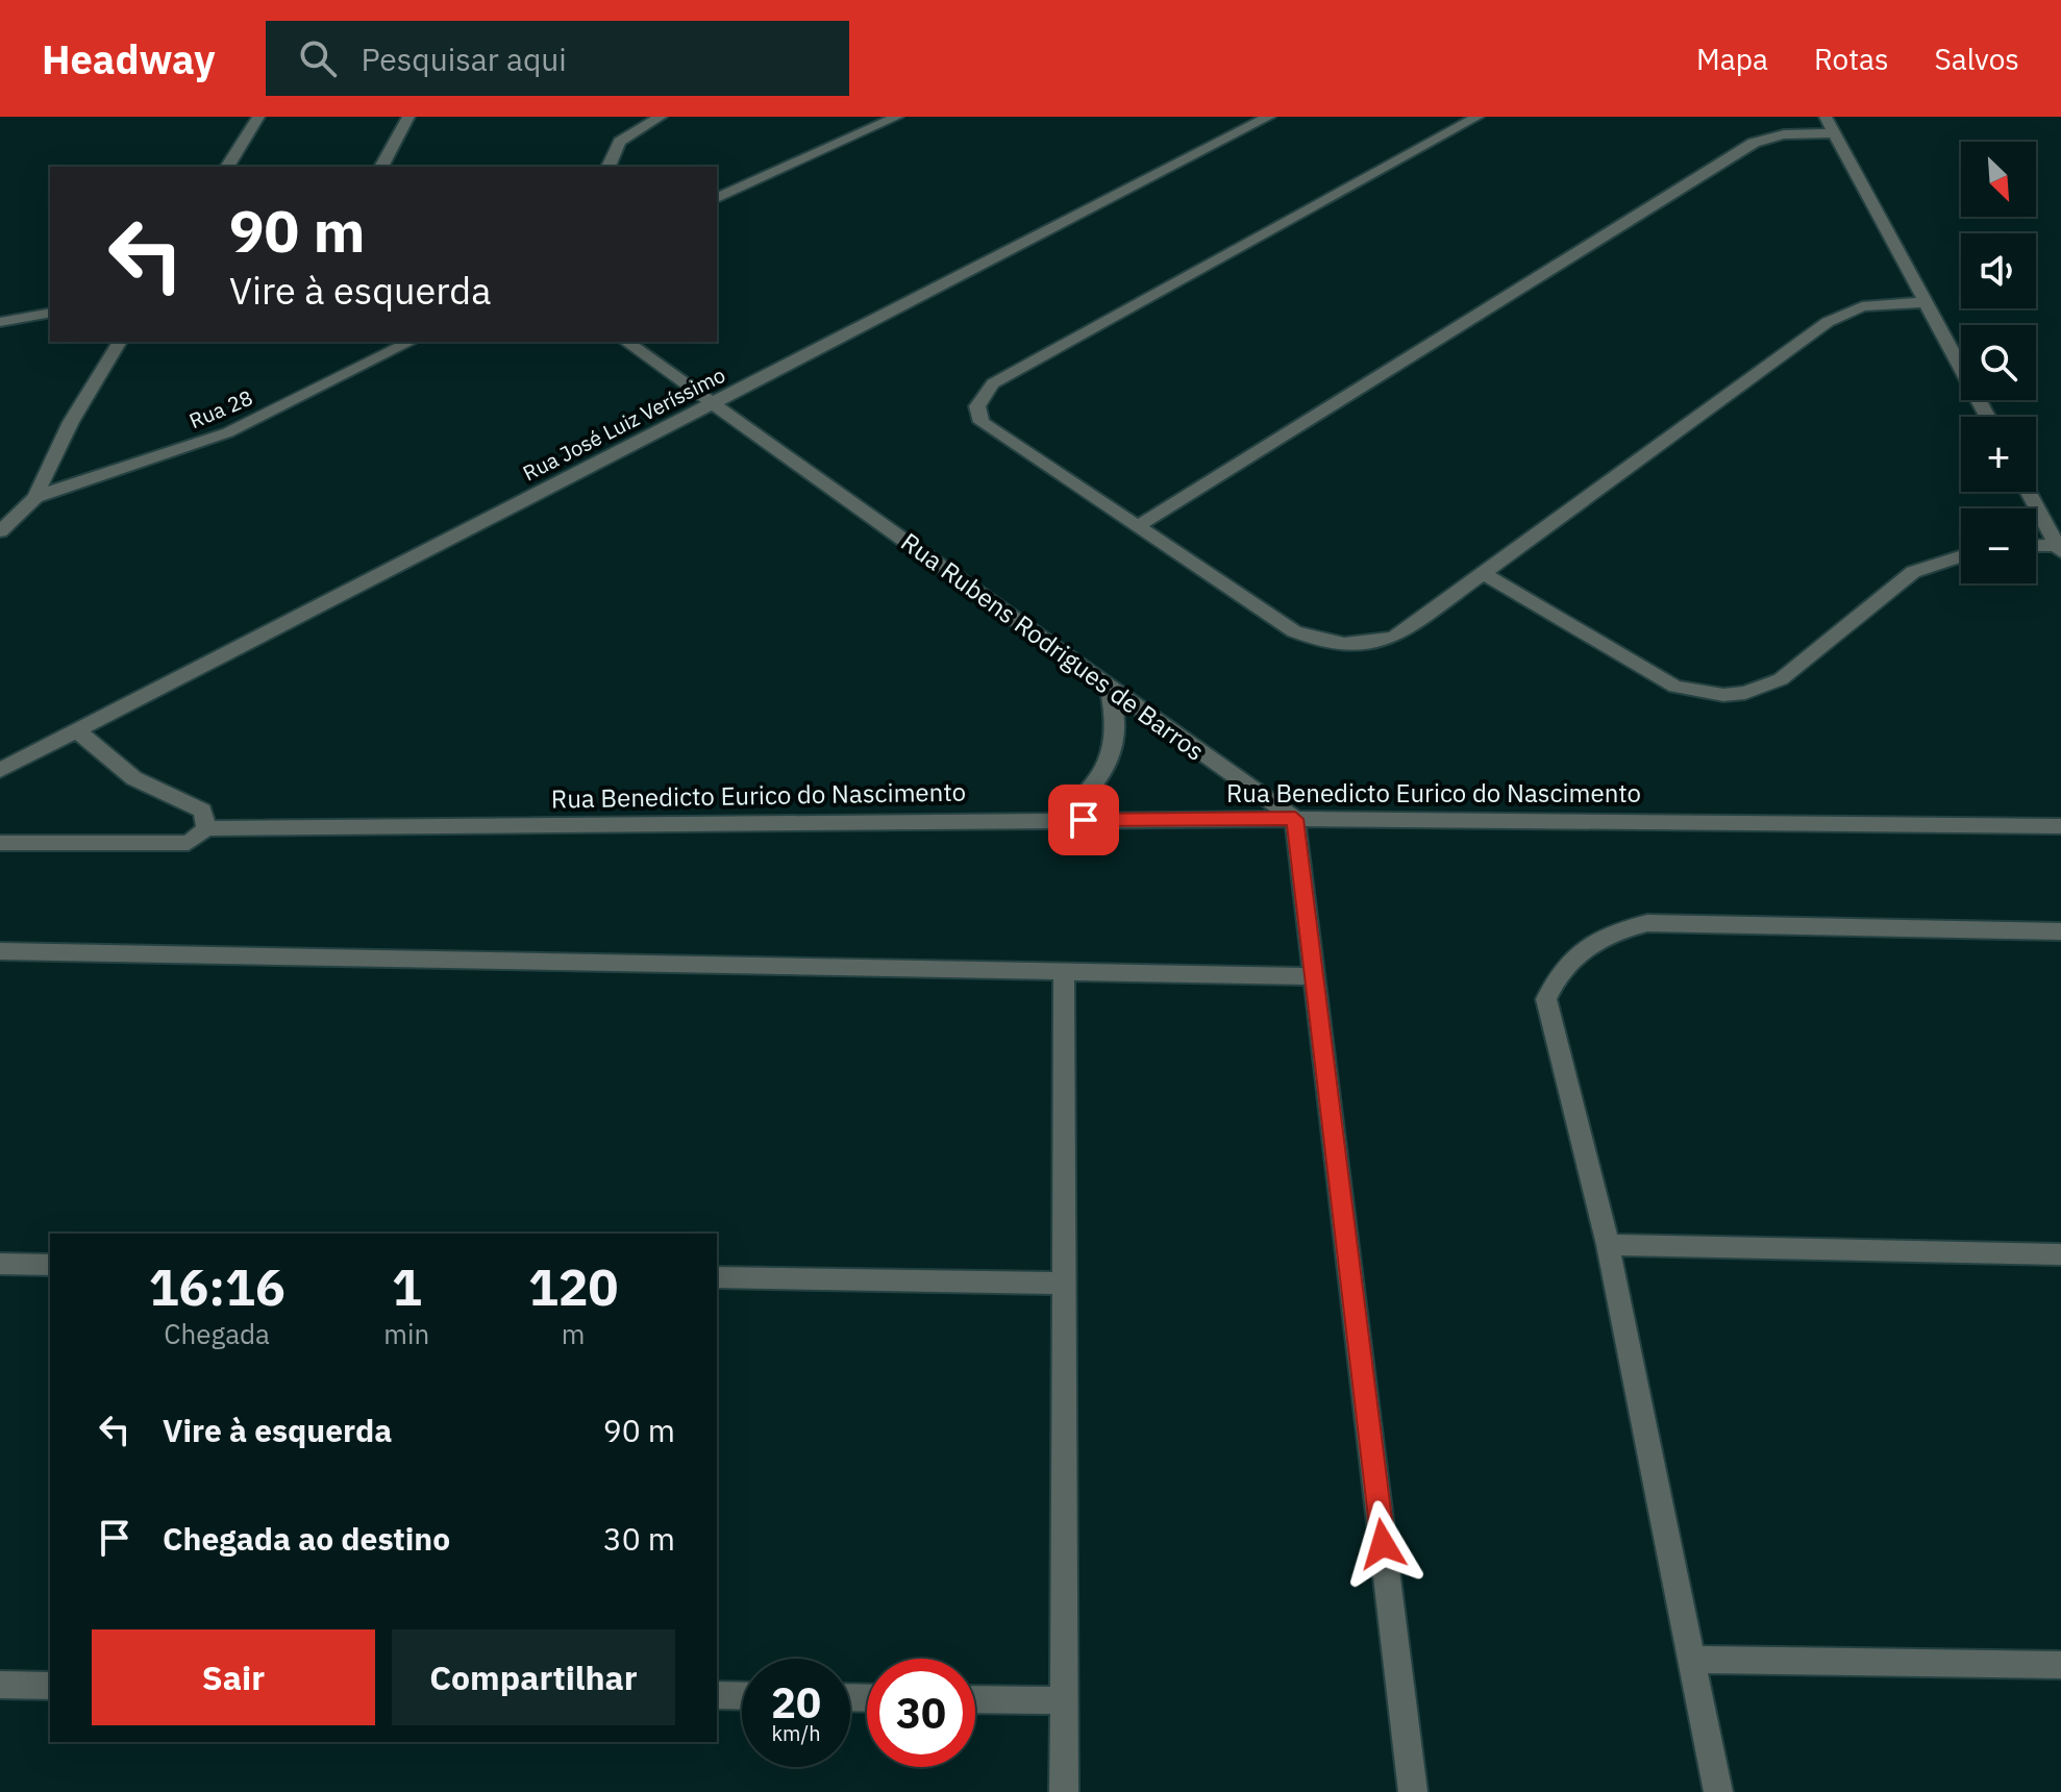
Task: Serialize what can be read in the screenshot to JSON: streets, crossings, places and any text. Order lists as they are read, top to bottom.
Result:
{
  "streets": {
    "street": [
      "Rua 28",
      "Rua José Luiz Veríssimo",
      "Rua Rubens Rodrigues de Barros",
      "Rua Benedicto Eurico do Nascimento"
    ]
  },
  "crossings": [
    ["Rua José Luiz Veríssimo", "Rua Rubens Rodrigues de Barros"],
    ["Rua Rubens Rodrigues de Barros", "Rua Benedicto Eurico do Nascimento"]
  ],
  "north": "bottom right",
  "page": {
    "header": "Headway",
    "search": "Pesquisar aqui",
    "nav": ["Mapa", "Rotas", "Salvos"],
    "map_buttons": ["+", "−"],
    "turn": ["90 m", "Vire à esquerda"],
    "eta": [
      "16:16",
      "Chegada",
      "1",
      "min",
      "120",
      "m"
    ],
    "list": [
      {
        "name": "Vire à esquerda",
        "value": "90 m"
      },
      {
        "name": "Chegada ao destino",
        "value": "30 m"
      }
    ],
    "buttons": ["Sair", "Compartilhar"],
    "speed": "20 km/h",
    "limit": "30"
  }
}
